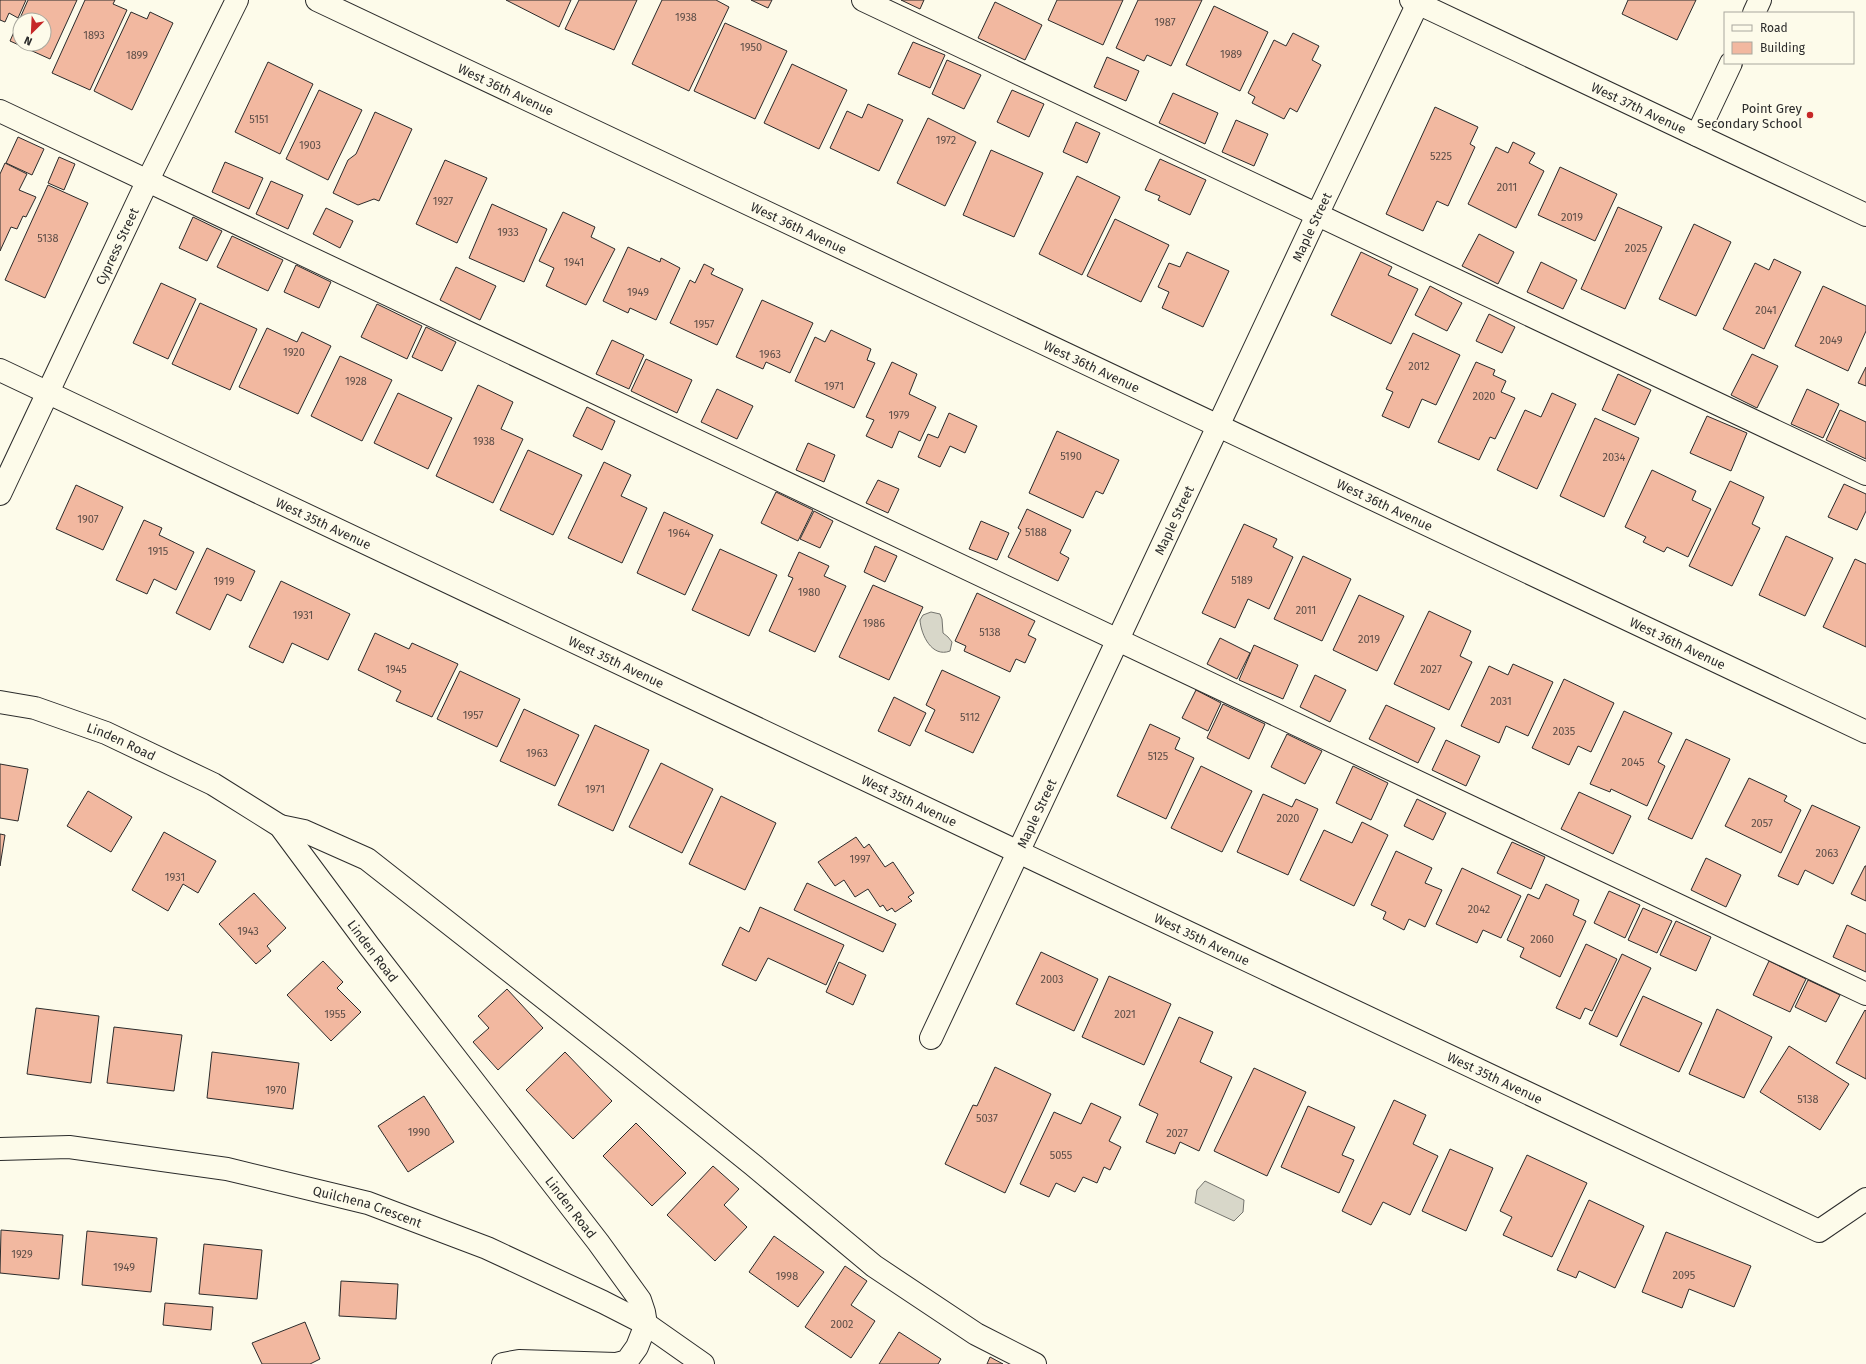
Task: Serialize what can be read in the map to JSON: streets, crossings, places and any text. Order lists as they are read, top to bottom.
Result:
{
  "streets": {
    "street": [
      "West 36th Avenue",
      "West 37th Avenue",
      "Maple Street",
      "Cypress Street",
      "West 35th Avenue",
      "Linden Road",
      "Quilchena Crescent"
    ]
  },
  "crossings": [
    ["West 36th Avenue", "Maple Street"],
    ["West 37th Avenue", "Maple Street"],
    ["Maple Street", "West 35th Avenue"],
    ["Cypress Street", "West 35th Avenue"],
    ["Linden Road", "Quilchena Crescent"]
  ],
  "places": ["Point Grey Secondary School"],
  "house_numbers": [
    "1938",
    "1987",
    "1893",
    "1950",
    "1989",
    "1899",
    "5151",
    "1972",
    "1903",
    "5225",
    "2011",
    "1927",
    "2019",
    "1933",
    "5138",
    "2025",
    "1941",
    "1949",
    "2041",
    "1957",
    "2049",
    "1920",
    "1963",
    "2012",
    "1928",
    "1971",
    "2020",
    "1979",
    "1938",
    "5190",
    "2034",
    "1907",
    "5188",
    "1964",
    "1915",
    "5189",
    "1919",
    "1980",
    "2011",
    "1931",
    "1986",
    "5138",
    "2019",
    "1945",
    "2027",
    "2031",
    "1957",
    "5112",
    "2035",
    "1963",
    "5125",
    "2045",
    "1971",
    "2020",
    "2057",
    "2063",
    "1997",
    "1931",
    "2042",
    "1943",
    "2060",
    "2003",
    "1955",
    "2021",
    "1970",
    "5138",
    "5037",
    "1990",
    "2027",
    "5055",
    "1929",
    "1949",
    "2095",
    "1998",
    "2002"
  ],
  "legend": ["Road", "Building"],
  "north": "bottom left"
}
